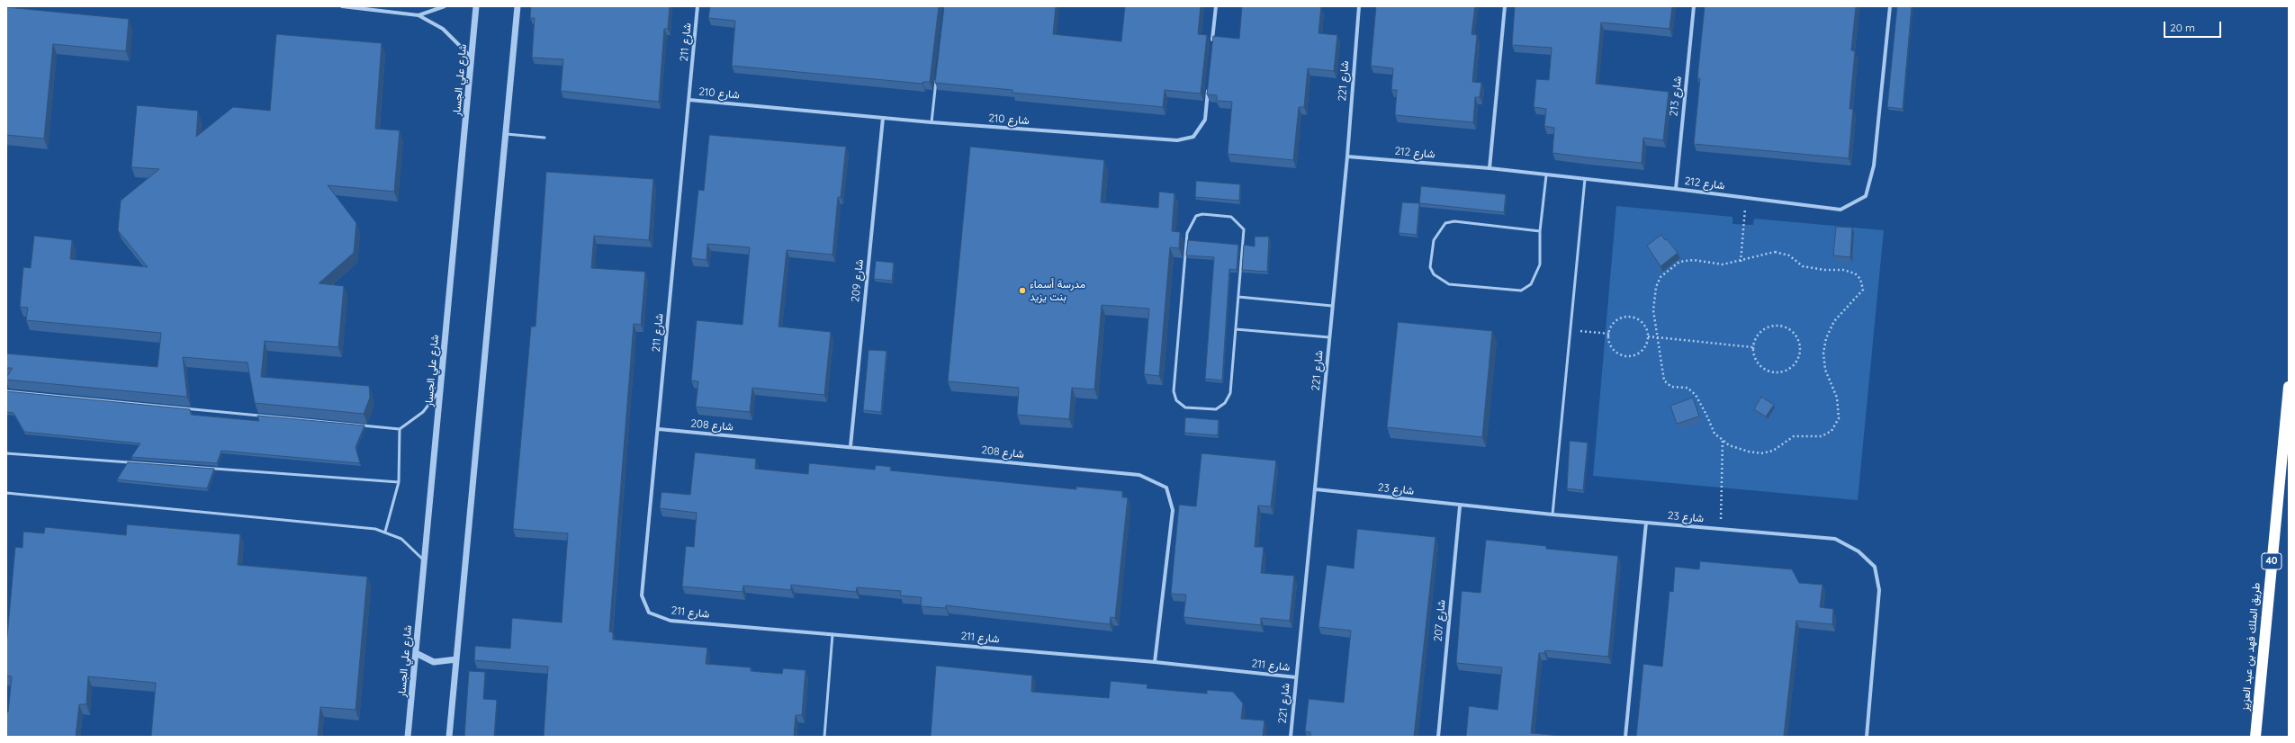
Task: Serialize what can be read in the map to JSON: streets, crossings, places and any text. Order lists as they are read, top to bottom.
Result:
{
  "streets": {
    "highway": ["40", "طريق الملك فهد بن عبد العزيز"],
    "street": [
      "شارع 211",
      "شارع علي الجسار",
      "شارع 221",
      "شارع 210",
      "شارع 213",
      "شارع 212",
      "شارع 209",
      "شارع 208",
      "شارع 23",
      "شارع 207"
    ]
  },
  "crossings": [
    ["شارع 211", "شارع 221"],
    ["شارع 211", "شارع 210"],
    ["شارع 211", "شارع 208"],
    ["شارع 221", "شارع 212"],
    ["شارع 221", "شارع 23"],
    ["شارع 210", "شارع 209"],
    ["شارع 213", "شارع 212"],
    ["شارع 209", "شارع 208"],
    ["شارع 23", "شارع 207"]
  ],
  "places": ["مدرسة أسماء بنت يزيد"],
  "scale_bar": "20 m"
}
